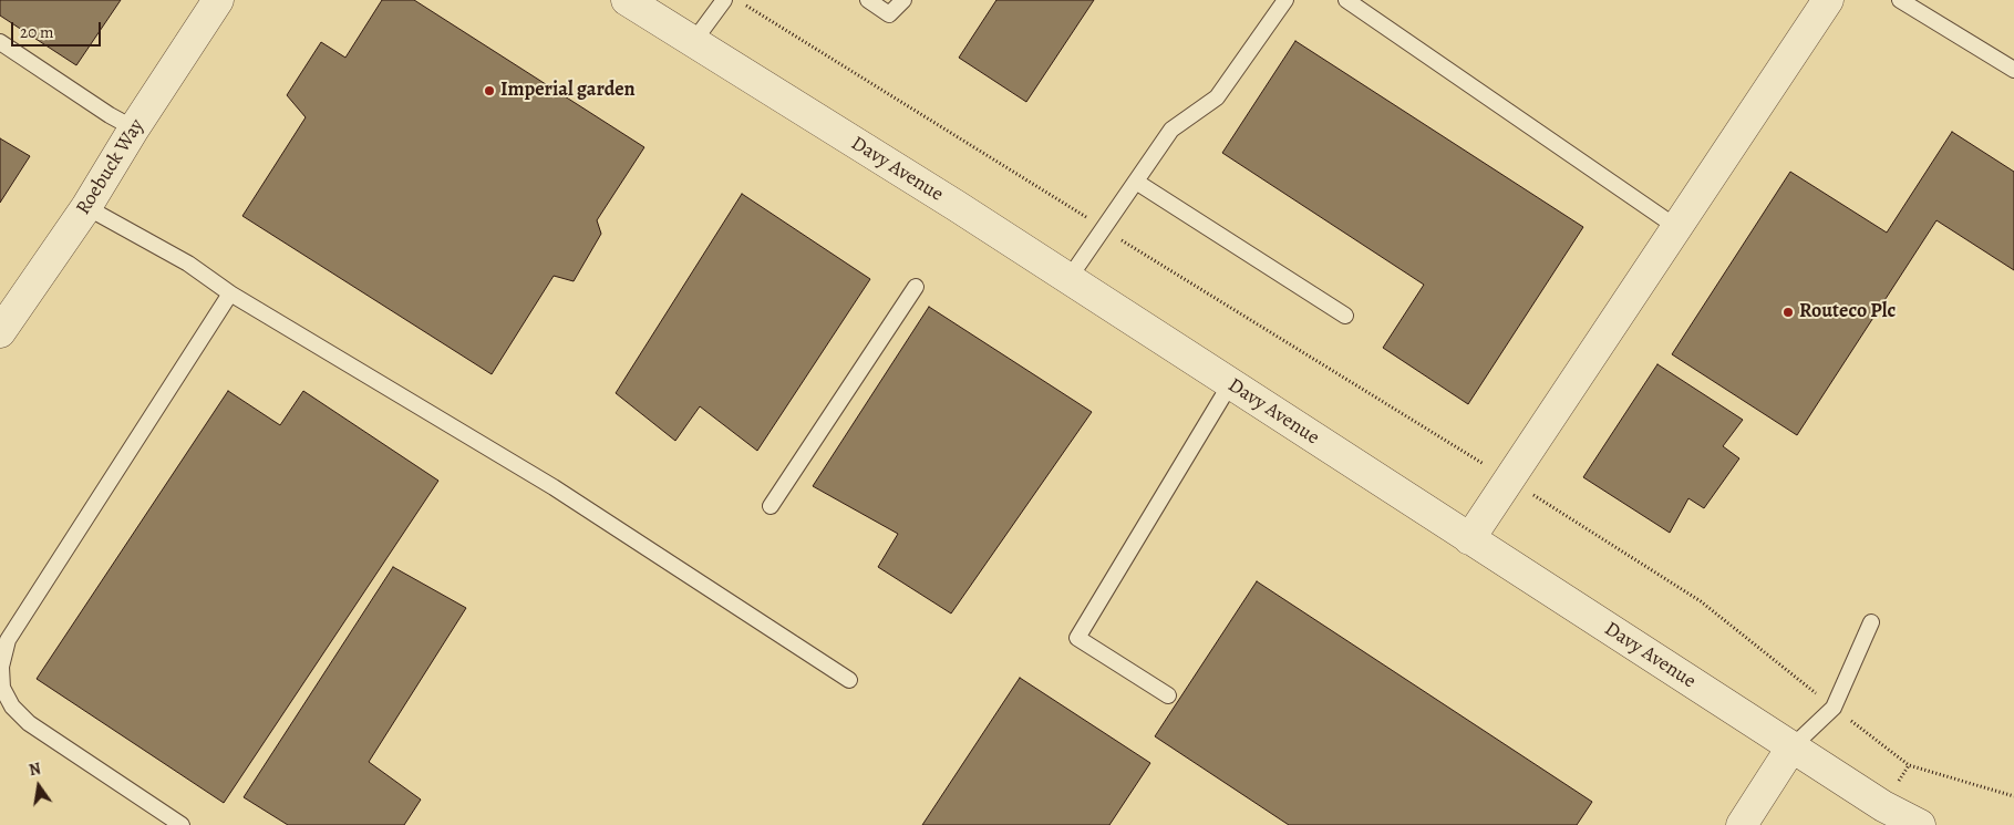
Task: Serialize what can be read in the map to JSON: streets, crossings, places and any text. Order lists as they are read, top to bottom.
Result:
{
  "streets": {
    "street": ["Roebuck Way", "Davy Avenue"]
  },
  "places": ["Imperial garden", "Routeco Plc"],
  "scale_bar": "20 m",
  "north": "top"
}
